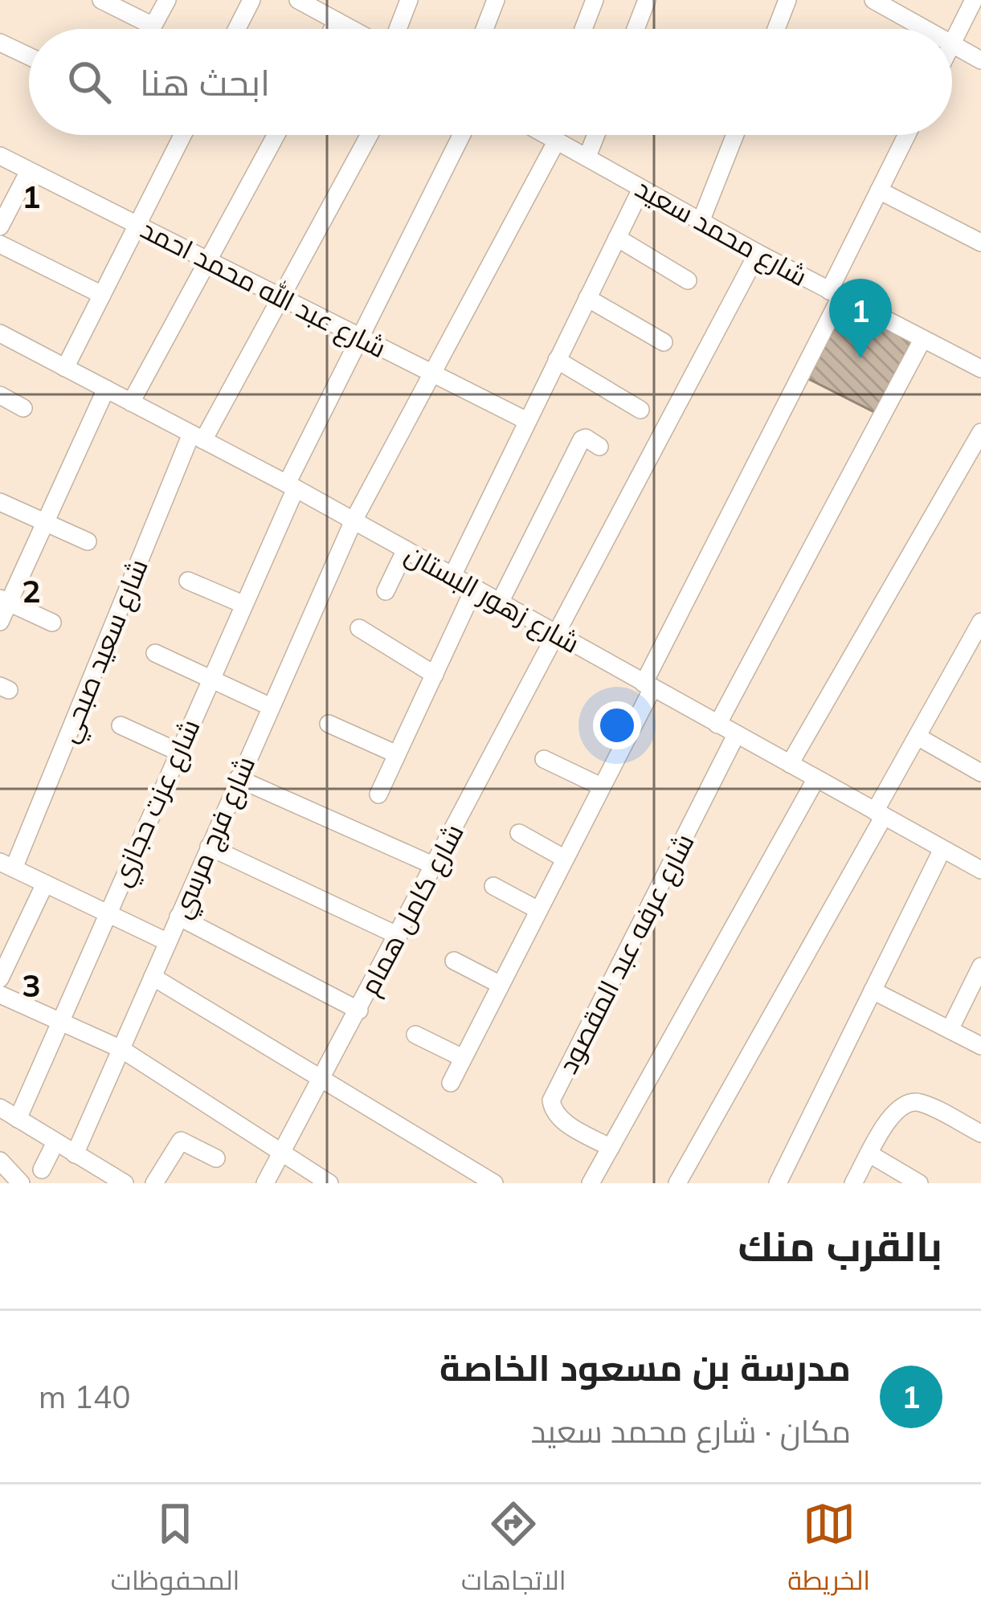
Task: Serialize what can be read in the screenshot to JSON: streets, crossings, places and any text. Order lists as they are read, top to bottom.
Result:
{
  "streets": {
    "street": [
      "شارع محمد سعيد",
      "شارع عبد الله محمد احمد",
      "شارع زهور البستان",
      "شارع سعيد صبحي",
      "شارع عزت حجازي",
      "شارع فرج مرسي",
      "شارع كامل همام",
      "شارع عرفه عبد المقصود"
    ]
  },
  "crossings": [
    ["شارع محمد سعيد", "شارع كامل همام"],
    ["شارع عبد الله محمد احمد", "شارع سعيد صبحي"],
    ["شارع عبد الله محمد احمد", "شارع عزت حجازي"],
    ["شارع عبد الله محمد احمد", "شارع فرج مرسي"],
    ["شارع زهور البستان", "شارع سعيد صبحي"],
    ["شارع زهور البستان", "شارع عزت حجازي"],
    ["شارع زهور البستان", "شارع فرج مرسي"],
    ["شارع زهور البستان", "شارع كامل همام"],
    ["شارع زهور البستان", "شارع عرفه عبد المقصود"]
  ],
  "page": {
    "search": "ابحث هنا",
    "pins": "1",
    "heading": "بالقرب منك",
    "list": [
      {
        "mark": "1",
        "name": "مدرسة بن مسعود الخاصة",
        "note": "مكان · شارع محمد سعيد",
        "value": "140 m"
      }
    ],
    "nav": ["الخريطة", "الاتجاهات", "المحفوظات"]
  },
  "grid": {
    "rows": ["1", "2", "3"]
  }
}
